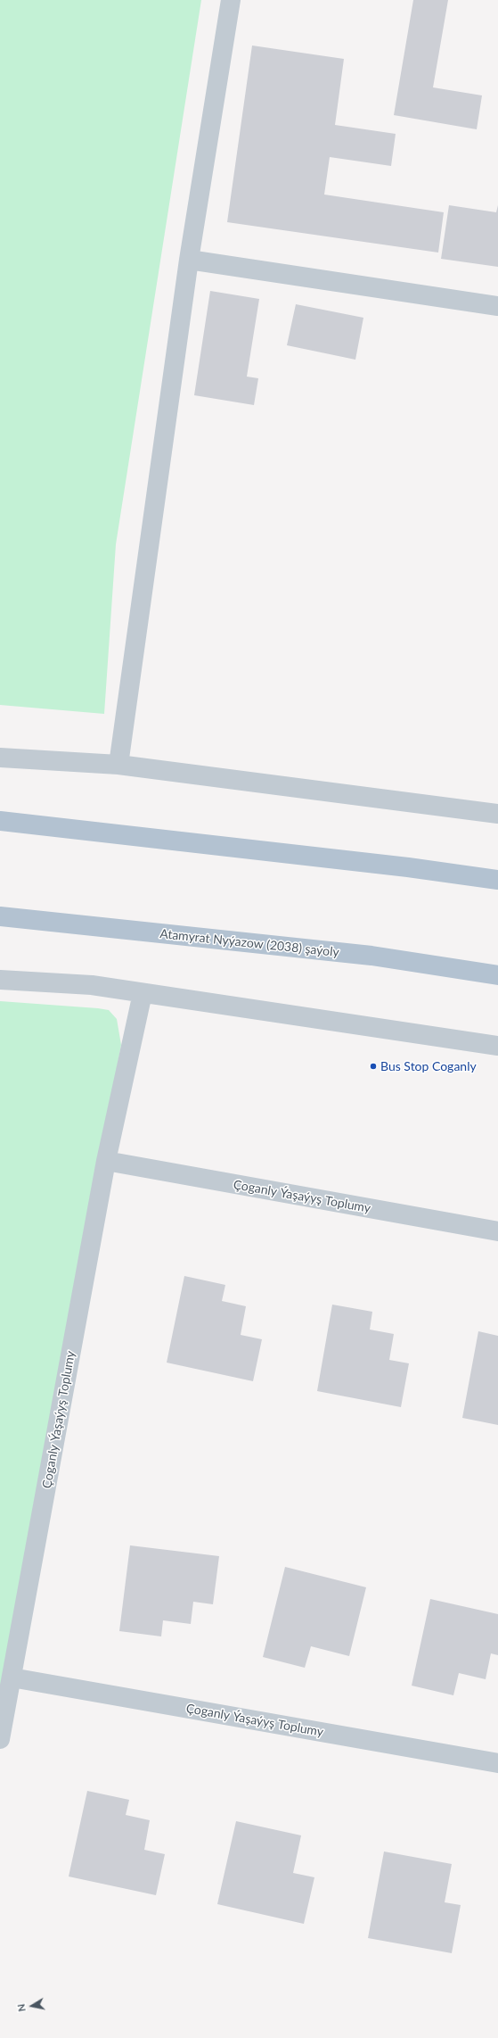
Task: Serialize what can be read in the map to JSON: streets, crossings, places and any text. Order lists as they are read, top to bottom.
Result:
{
  "streets": {
    "main road": ["Atamyrat Nyýazow (2038) şaýoly"],
    "street": ["Çoganly Ýaşaýyş Toplumy"]
  },
  "places": ["Bus Stop Coganly"],
  "north": "left"
}
